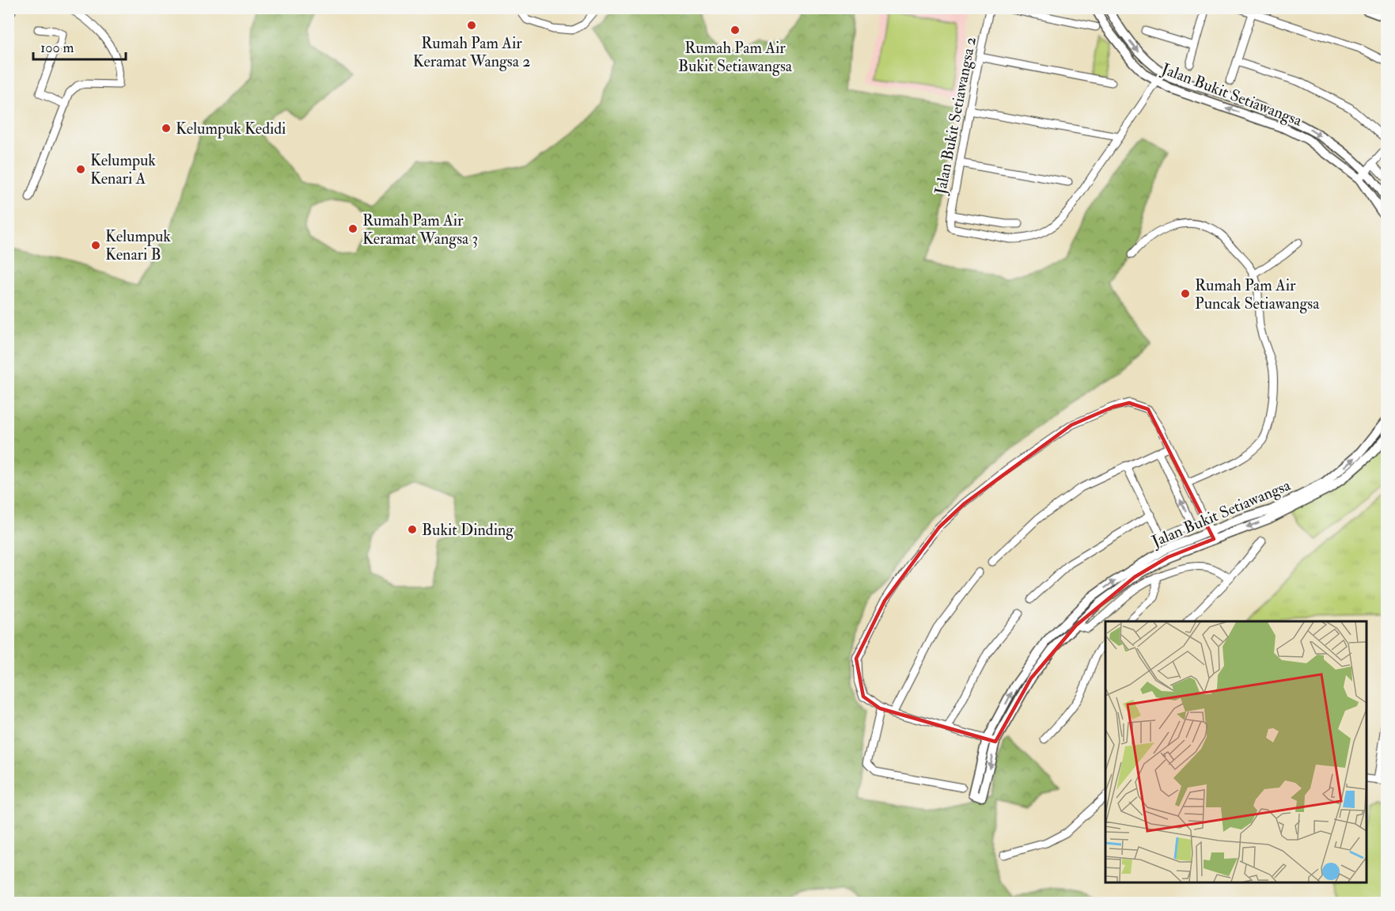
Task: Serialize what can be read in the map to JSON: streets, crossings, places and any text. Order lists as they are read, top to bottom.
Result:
{
  "streets": {
    "street": ["Jalan Bukit Setiawangsa", "Jalan Bukit Setiawangsa 2"]
  },
  "places": [
    "Rumah Pam Air Keramat Wangsa 2",
    "Rumah Pam Air Bukit Setiawangsa",
    "Kelumpuk Kedidi",
    "Kelumpuk Kenari A",
    "Rumah Pam Air Keramat Wangsa 3",
    "Kelumpuk Kenari B",
    "Rumah Pam Air Puncak Setiawangsa",
    "Bukit Dinding"
  ],
  "scale_bar": "100 m"
}
